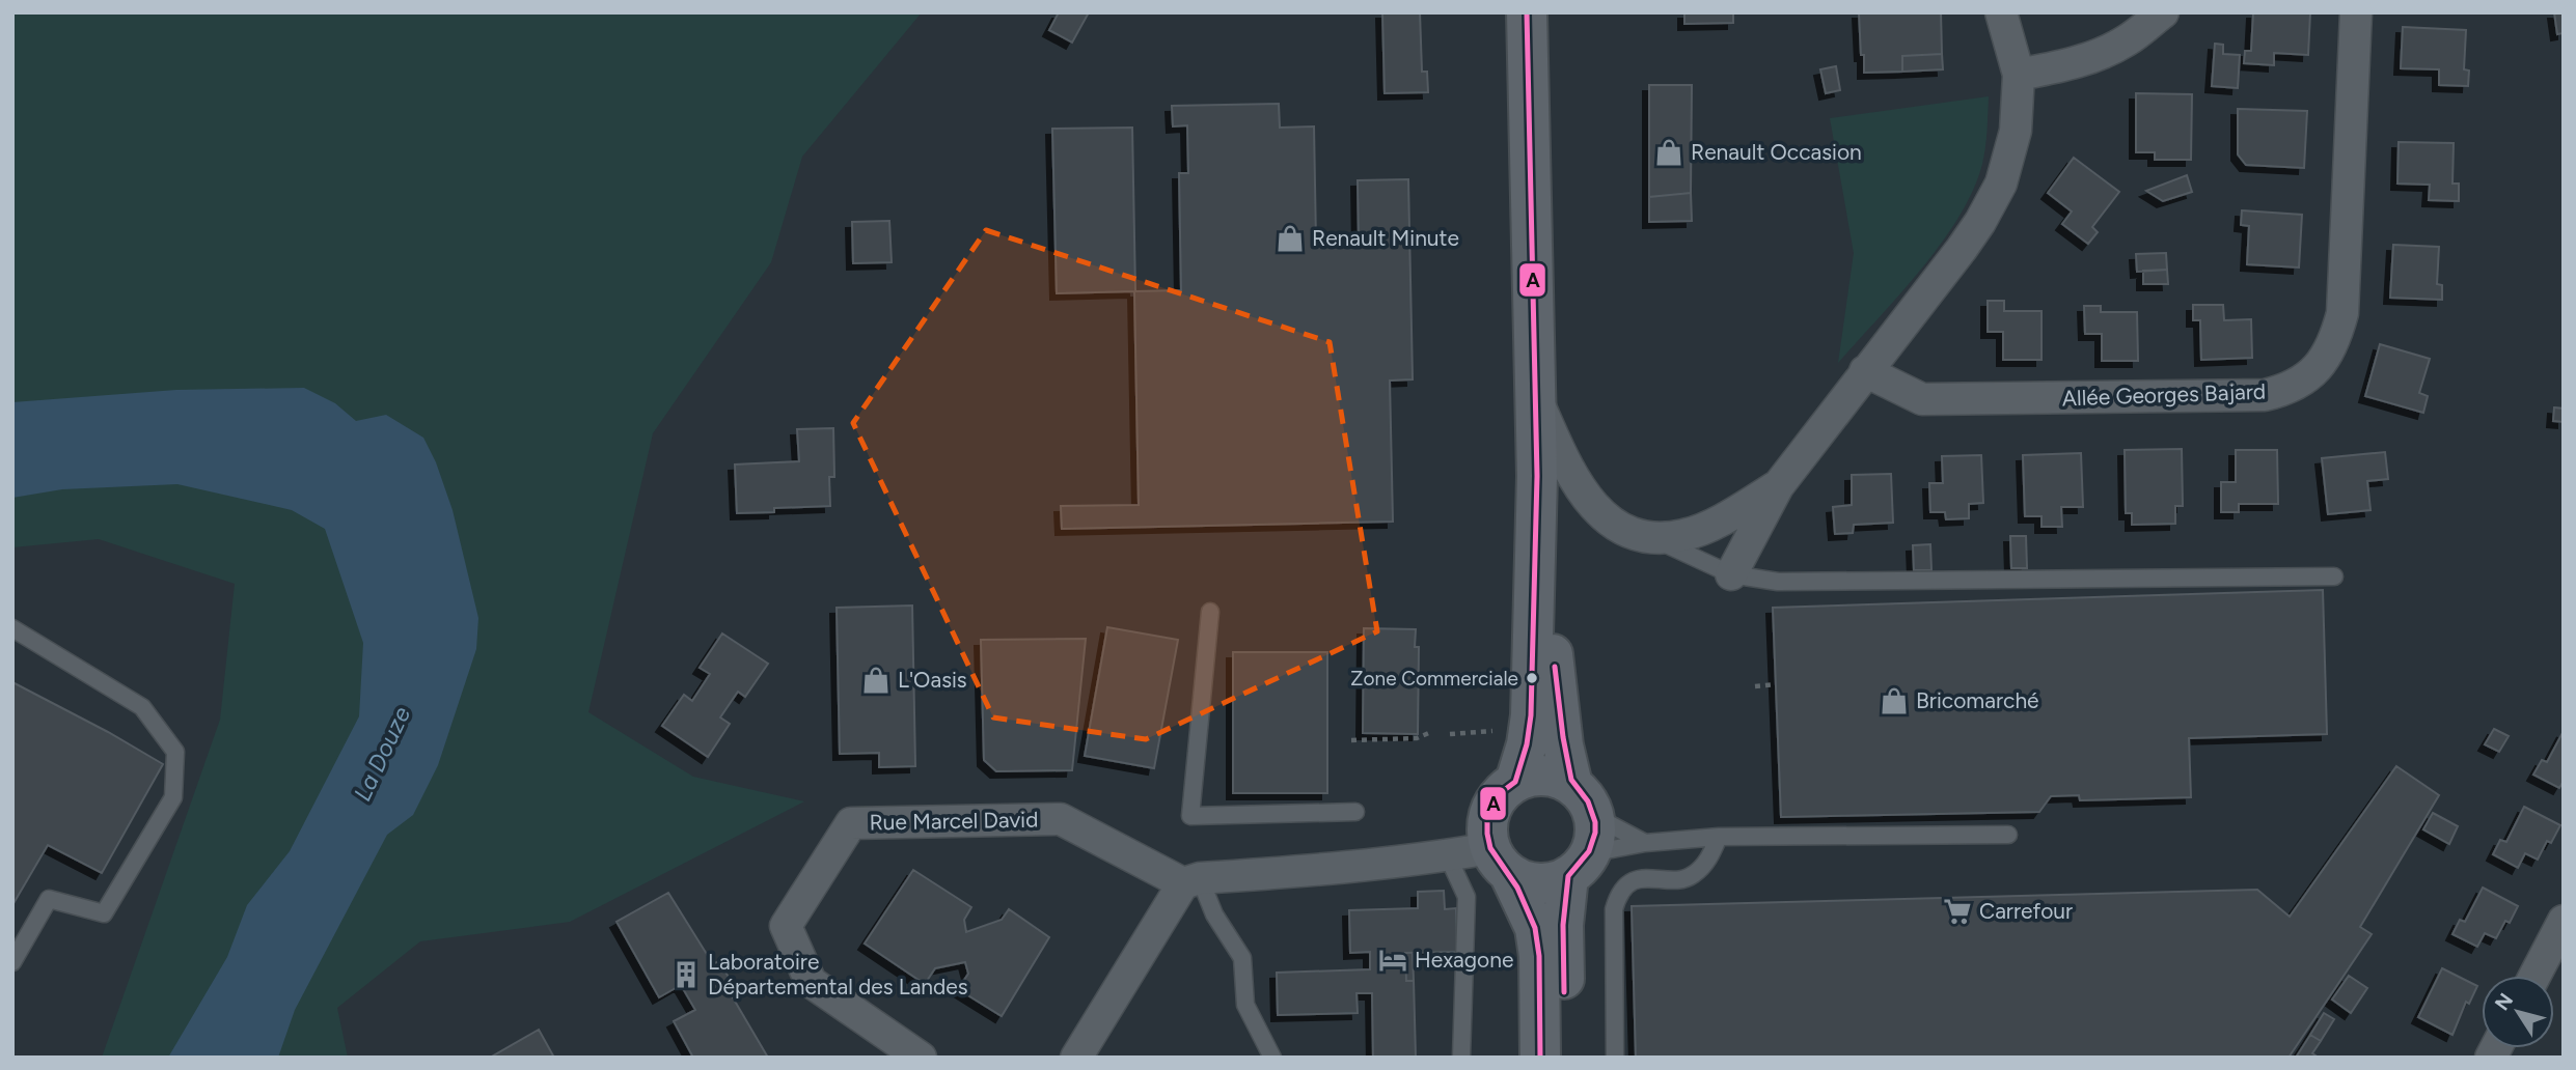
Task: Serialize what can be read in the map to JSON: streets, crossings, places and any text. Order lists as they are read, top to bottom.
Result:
{
  "streets": {
    "street": ["Allée Georges Bajard", "Rue Marcel David"]
  },
  "water": ["La Douze"],
  "places": {
    "shop": [
      "Renault Occasion",
      "Renault Minute",
      "L'Oasis",
      "Bricomarché"
    ],
    "other": ["Zone Commerciale"],
    "supermarket": ["Carrefour"],
    "hotel": ["Hexagone"],
    "building": ["Laboratoire Départemental des Landes"]
  },
  "lines": ["transit line A"],
  "north": "top left"
}
